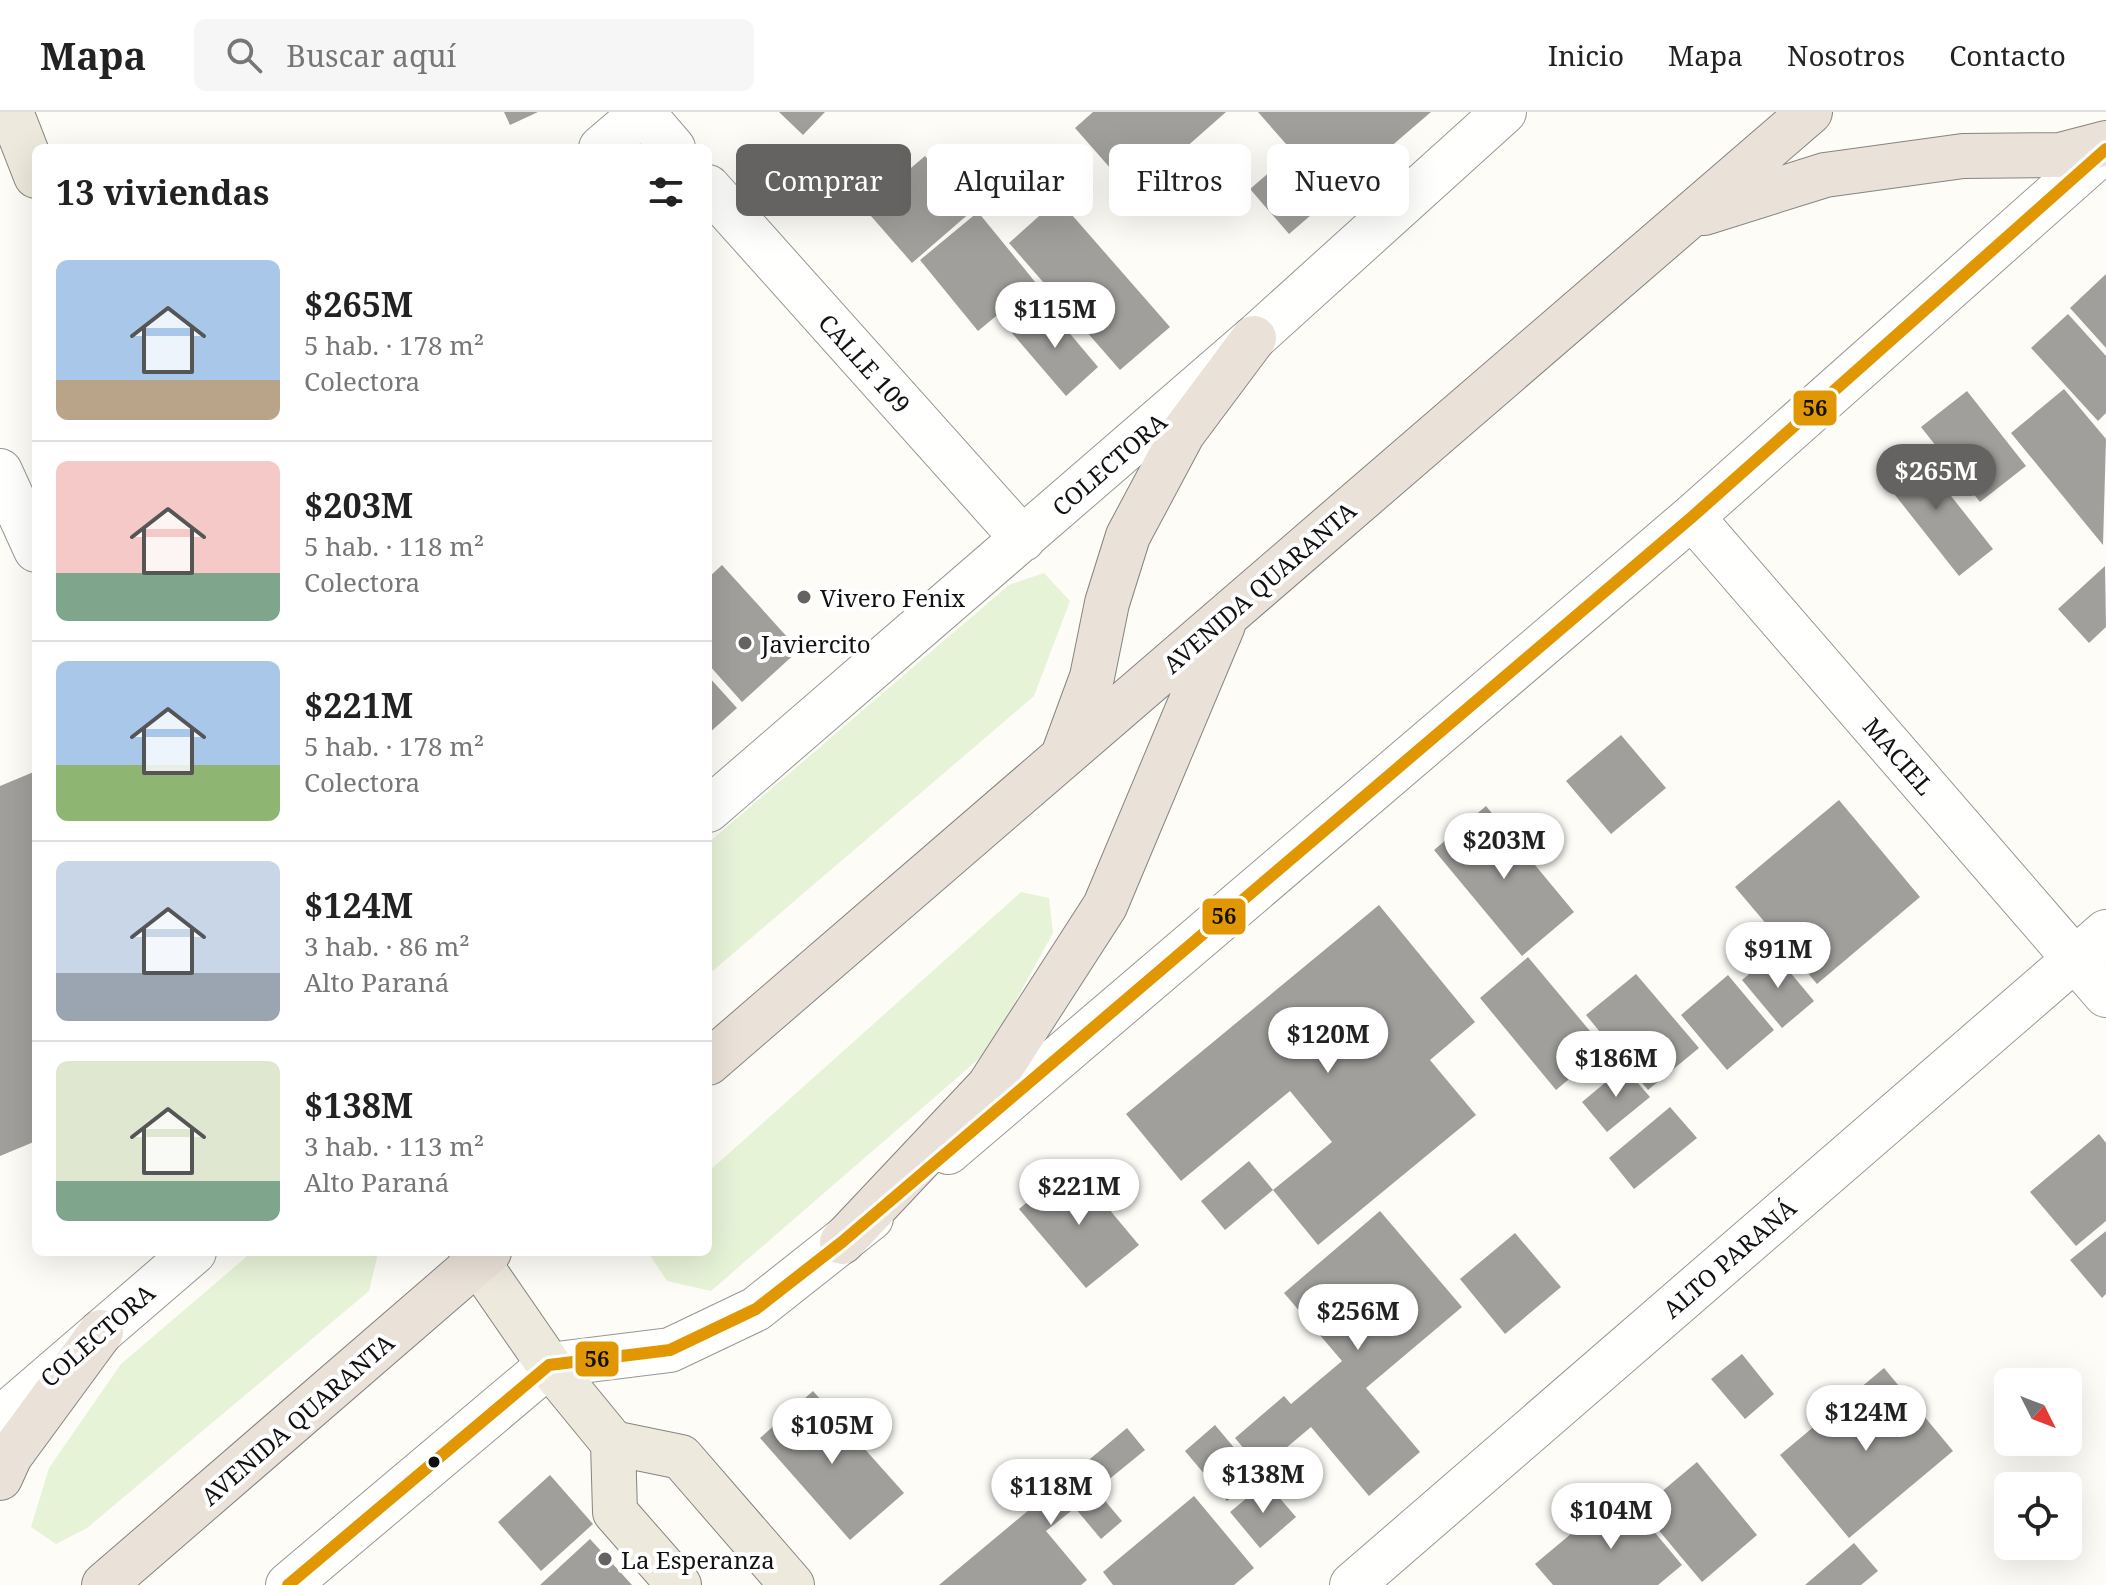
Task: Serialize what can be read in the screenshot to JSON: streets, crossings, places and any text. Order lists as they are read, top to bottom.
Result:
{
  "streets": {
    "highway": ["AVENIDA QUARANTA"],
    "street": [
      "CALLE 109",
      "COLECTORA",
      "MACIEL",
      "ALTO PARANÁ"
    ]
  },
  "crossings": [
    ["CALLE 109", "COLECTORA"],
    ["MACIEL", "ALTO PARANÁ"]
  ],
  "places": ["Vivero Fenix", "Javiercito", "La Esperanza"],
  "lines": ["transit line 56"],
  "north": "bottom right",
  "page": {
    "header": "Mapa",
    "search": "Buscar aquí",
    "nav": [
      "Inicio",
      "Mapa",
      "Nosotros",
      "Contacto"
    ],
    "chip": [
      "Comprar",
      "Alquilar",
      "Filtros",
      "Nuevo"
    ],
    "heading": "13 viviendas",
    "list": [
      {
        "name": "$265M",
        "note": "5 hab. · 178 m² · Colectora"
      },
      {
        "name": "$203M",
        "note": "5 hab. · 118 m² · Colectora"
      },
      {
        "name": "$221M",
        "note": "5 hab. · 178 m² · Colectora"
      },
      {
        "name": "$124M",
        "note": "3 hab. · 86 m² · Alto Paraná"
      },
      {
        "name": "$138M",
        "note": "3 hab. · 113 m² · Alto Paraná"
      }
    ],
    "price": [
      "$115M",
      "$265M",
      "$203M",
      "$91M",
      "$120M",
      "$186M",
      "$221M",
      "$256M",
      "$124M",
      "$105M",
      "$138M",
      "$118M",
      "$104M"
    ]
  }
}
